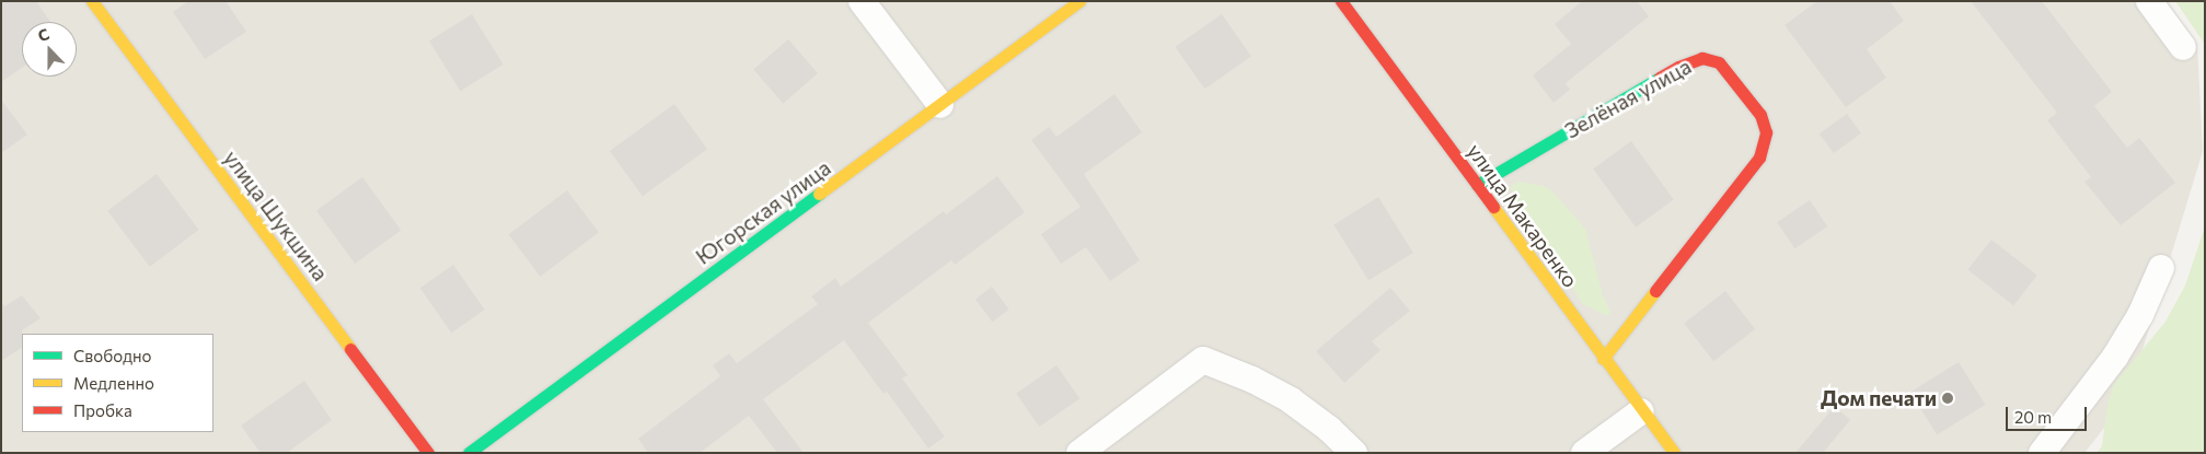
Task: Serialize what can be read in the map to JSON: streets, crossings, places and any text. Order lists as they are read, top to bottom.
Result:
{
  "streets": {
    "street": [
      "Зелёная улица",
      "Югорская улица",
      "улица Шукшина",
      "улица Макаренко"
    ]
  },
  "crossings": [
    ["Зелёная улица", "улица Макаренко"]
  ],
  "places": ["Дом печати"],
  "legend": ["Свободно", "Медленно", "Пробка"],
  "scale_bar": "20 m",
  "north": "top"
}
